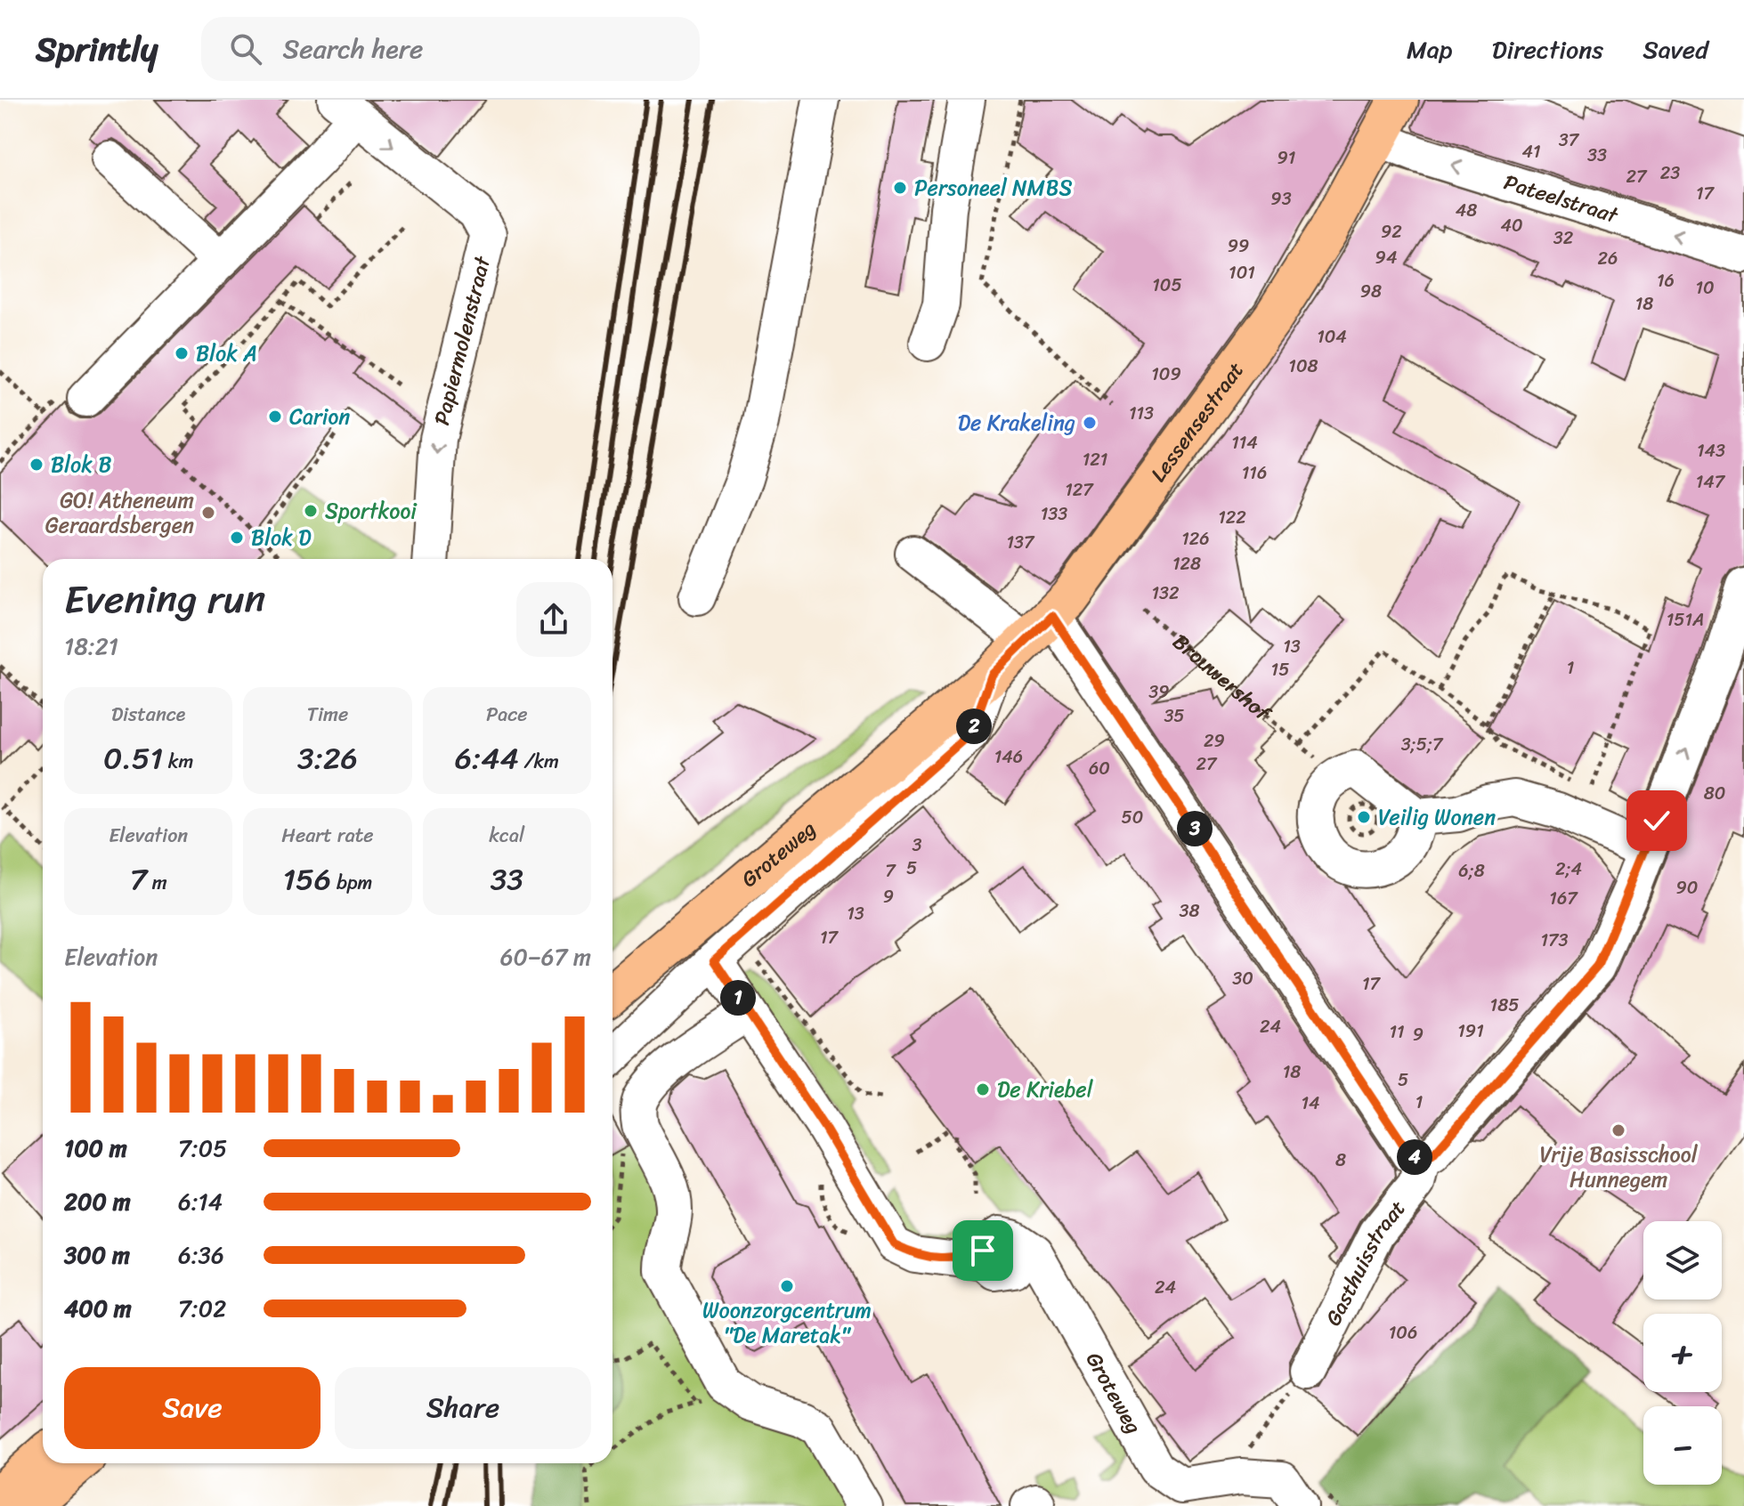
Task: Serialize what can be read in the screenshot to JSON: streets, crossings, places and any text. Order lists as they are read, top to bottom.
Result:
{
  "streets": {
    "main road": ["Lessensestraat", "Groteweg"],
    "street": ["Pateelstraat", "Papiermolenstraat", "Gasthuisstraat"],
    "path": ["Brouwershof"]
  },
  "crossings": [
    ["Pateelstraat", "Lessensestraat"],
    ["Lessensestraat", "Groteweg"]
  ],
  "one_way": ["Pateelstraat"],
  "places": [
    "Personeel NMBS",
    "Blok A",
    "Carion",
    "De Krakeling",
    "Blok B",
    "Sportkooi",
    "GO! Atheneum Geraardsbergen",
    "Blok D",
    "Veilig Wonen",
    "De Kriebel",
    "Vrije Basisschool Hunnegem",
    "Woonzorgcentrum \"De Maretak\""
  ],
  "house_numbers": [
    "37",
    "41",
    "33",
    "91",
    "23",
    "27",
    "17",
    "93",
    "48",
    "40",
    "92",
    "32",
    "99",
    "94",
    "26",
    "101",
    "16",
    "105",
    "10",
    "98",
    "18",
    "104",
    "108",
    "109",
    "113",
    "114",
    "143",
    "121",
    "116",
    "147",
    "127",
    "133",
    "122",
    "126",
    "137",
    "128",
    "132",
    "151A",
    "13",
    "1",
    "15",
    "39",
    "35",
    "29",
    "3;5;7",
    "146",
    "27",
    "60",
    "80",
    "50",
    "3",
    "5",
    "2;4",
    "7",
    "6;8",
    "90",
    "9",
    "167",
    "38",
    "13",
    "17",
    "173",
    "30",
    "17",
    "185",
    "24",
    "191",
    "11",
    "9",
    "18",
    "5",
    "1",
    "14",
    "8",
    "24",
    "106"
  ],
  "page": {
    "header": "Sprintly",
    "search": "Search here",
    "nav": ["Map", "Directions", "Saved"],
    "heading": ["Evening run", "18:21"],
    "stats": [
      ["Distance", "0.51 km"],
      ["Time", "3:26"],
      ["Pace", "6:44 /km"],
      ["Elevation", "7 m"],
      ["Heart rate", "156 bpm"],
      ["kcal", "33"]
    ],
    "pins": [
      "2",
      "3",
      "1",
      "4"
    ],
    "chart": ["Elevation", "60–67 m"],
    "list": [
      {
        "name": "100 m",
        "note": "7:05"
      },
      {
        "name": "200 m",
        "note": "6:14"
      },
      {
        "name": "300 m",
        "note": "6:36"
      },
      {
        "name": "400 m",
        "note": "7:02"
      }
    ],
    "map_buttons": ["+", "−"],
    "buttons": ["Save", "Share"]
  }
}
